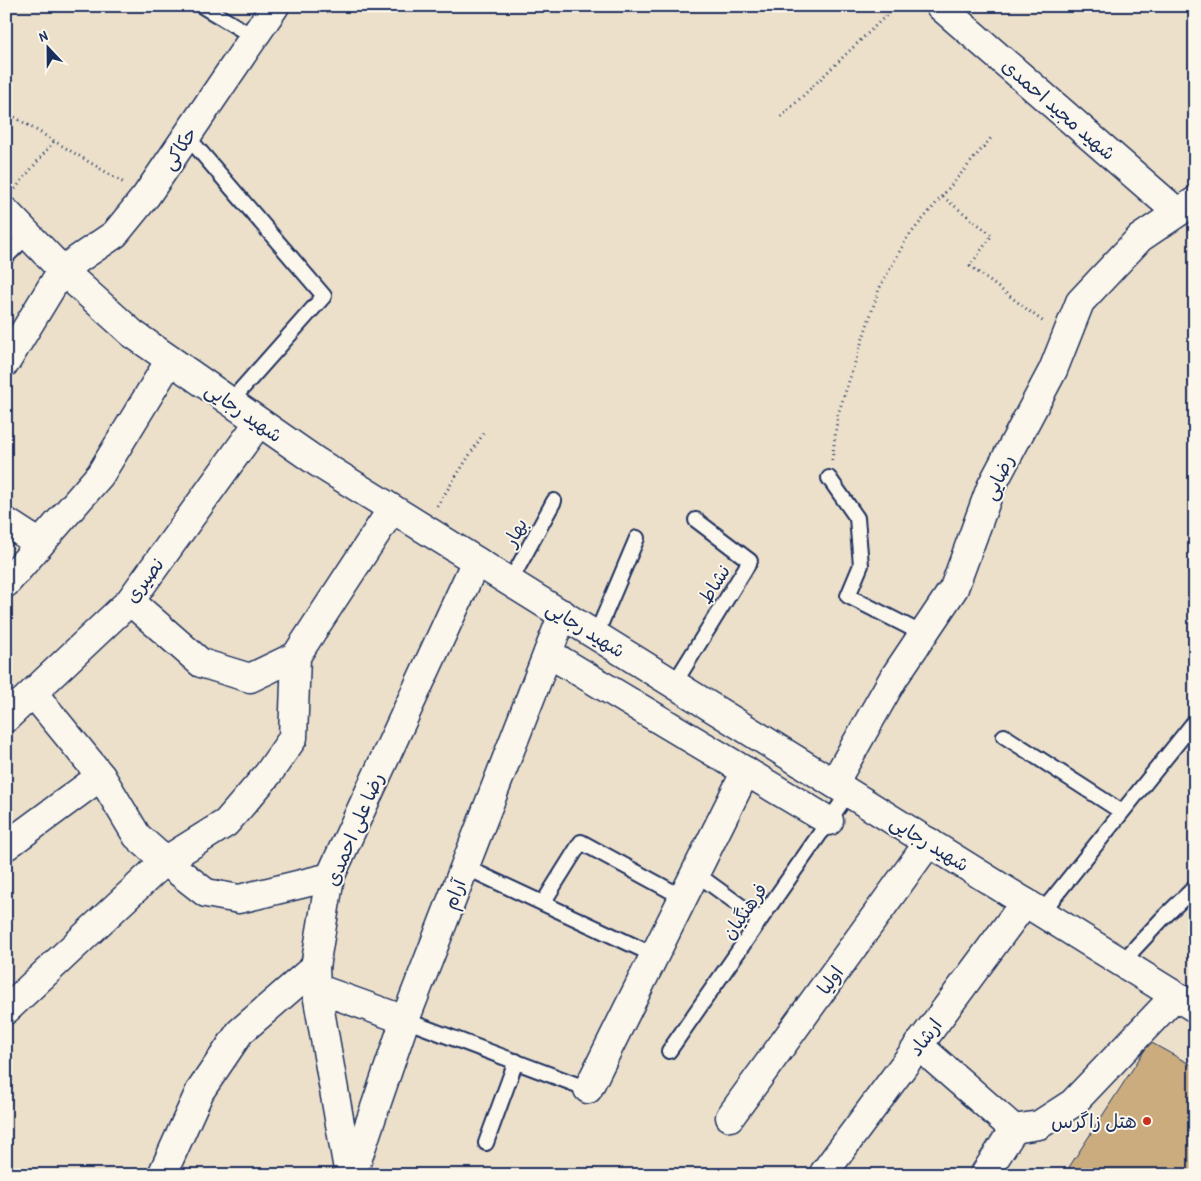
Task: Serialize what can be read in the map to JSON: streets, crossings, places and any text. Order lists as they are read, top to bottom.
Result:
{
  "streets": {
    "street": [
      "شهید مجید احمدی",
      "حکاکی",
      "شهید رجایی",
      "رضایی",
      "نصیری",
      "رضا علی احمدی",
      "آرام",
      "اولیا",
      "ارشاد"
    ],
    "lane": ["بهار", "نشاط", "فرهنگیان"]
  },
  "crossings": [
    ["شهید مجید احمدی", "رضایی"],
    ["حکاکی", "شهید رجایی"],
    ["شهید رجایی", "رضایی"],
    ["شهید رجایی", "بهار"],
    ["شهید رجایی", "نصیری"],
    ["شهید رجایی", "نشاط"],
    ["شهید رجایی", "رضا علی احمدی"],
    ["شهید رجایی", "آرام"],
    ["شهید رجایی", "فرهنگیان"],
    ["شهید رجایی", "اولیا"],
    ["شهید رجایی", "ارشاد"],
    ["رضایی", "فرهنگیان"],
    ["رضا علی احمدی", "آرام"]
  ],
  "places": ["هتل زاگرس"],
  "north": "top"
}
